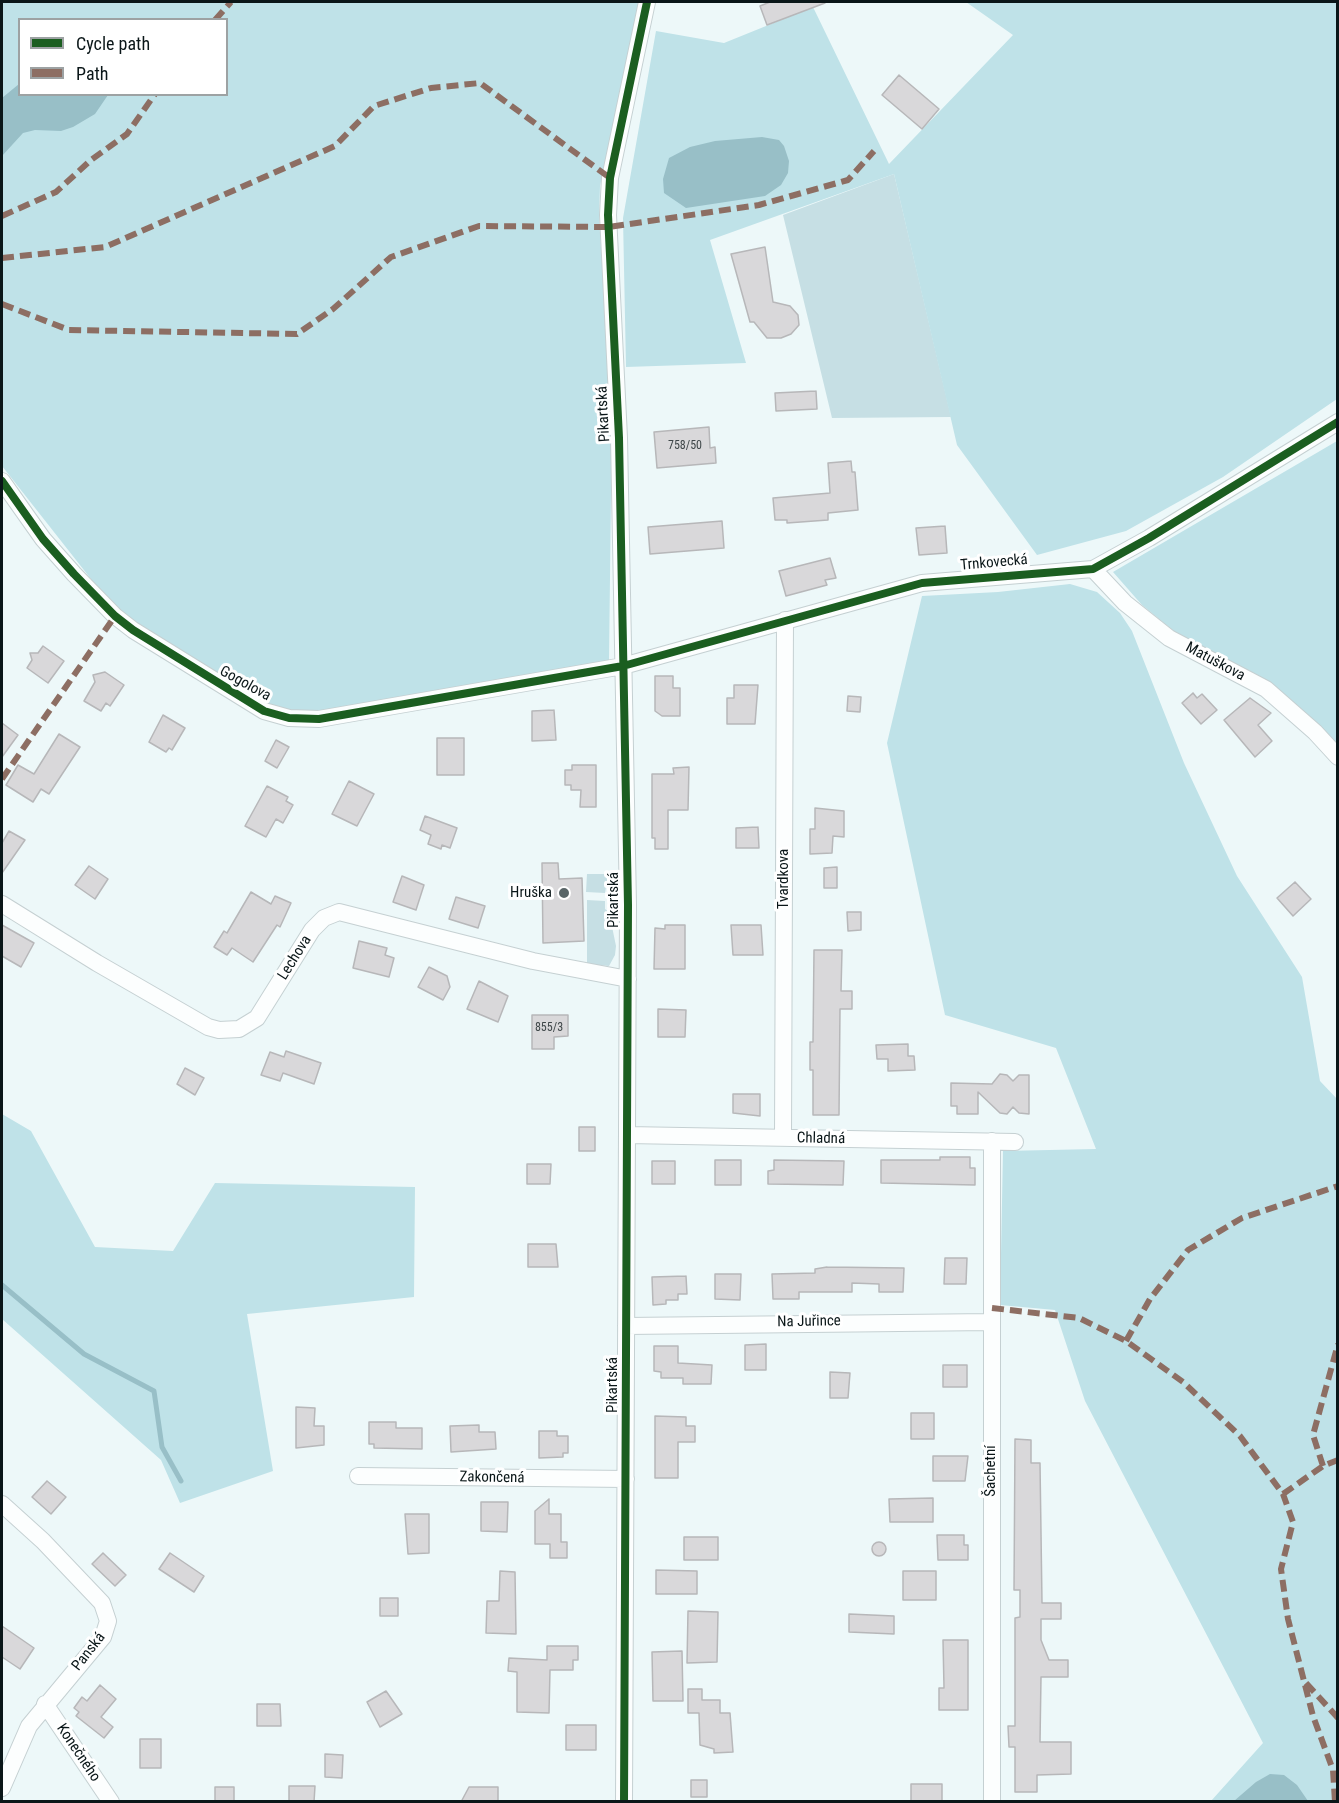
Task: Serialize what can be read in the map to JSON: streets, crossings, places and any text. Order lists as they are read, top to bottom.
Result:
{
  "streets": {
    "street": [
      "Pikartská",
      "Trnkovecká",
      "Matuškova",
      "Gogolova",
      "Tvardkova",
      "Lechova",
      "Chladná",
      "Na Juřince",
      "Šachetní",
      "Zakončená",
      "Panská",
      "Konečného"
    ]
  },
  "crossings": [
    ["Pikartská", "Trnkovecká"],
    ["Pikartská", "Gogolova"],
    ["Pikartská", "Lechova"],
    ["Pikartská", "Chladná"],
    ["Pikartská", "Na Juřince"],
    ["Pikartská", "Zakončená"],
    ["Trnkovecká", "Matuškova"],
    ["Trnkovecká", "Gogolova"],
    ["Trnkovecká", "Tvardkova"],
    ["Tvardkova", "Chladná"],
    ["Chladná", "Šachetní"],
    ["Na Juřince", "Šachetní"],
    ["Panská", "Konečného"]
  ],
  "places": ["Hruška"],
  "house_numbers": ["758/50", "855/3"],
  "legend": ["Cycle path", "Path"]
}
